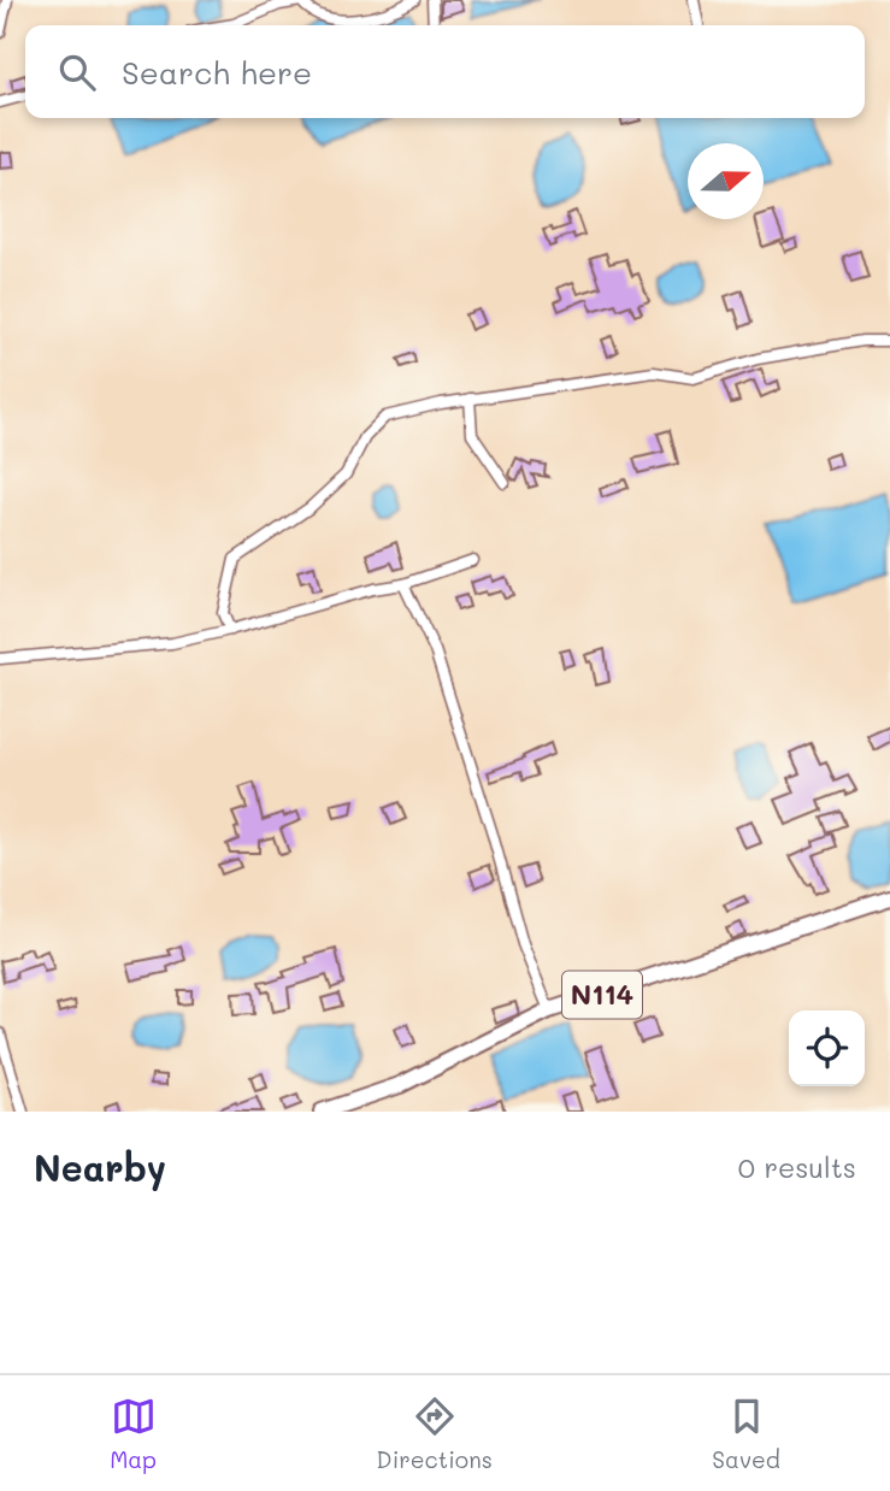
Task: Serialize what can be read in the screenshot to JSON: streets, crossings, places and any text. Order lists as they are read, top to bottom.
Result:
{
  "streets": {
    "highway": ["N114"]
  },
  "north": "right",
  "page": {
    "search": "Search here",
    "heading": ["Nearby", "0 results"],
    "nav": ["Map", "Directions", "Saved"]
  }
}
